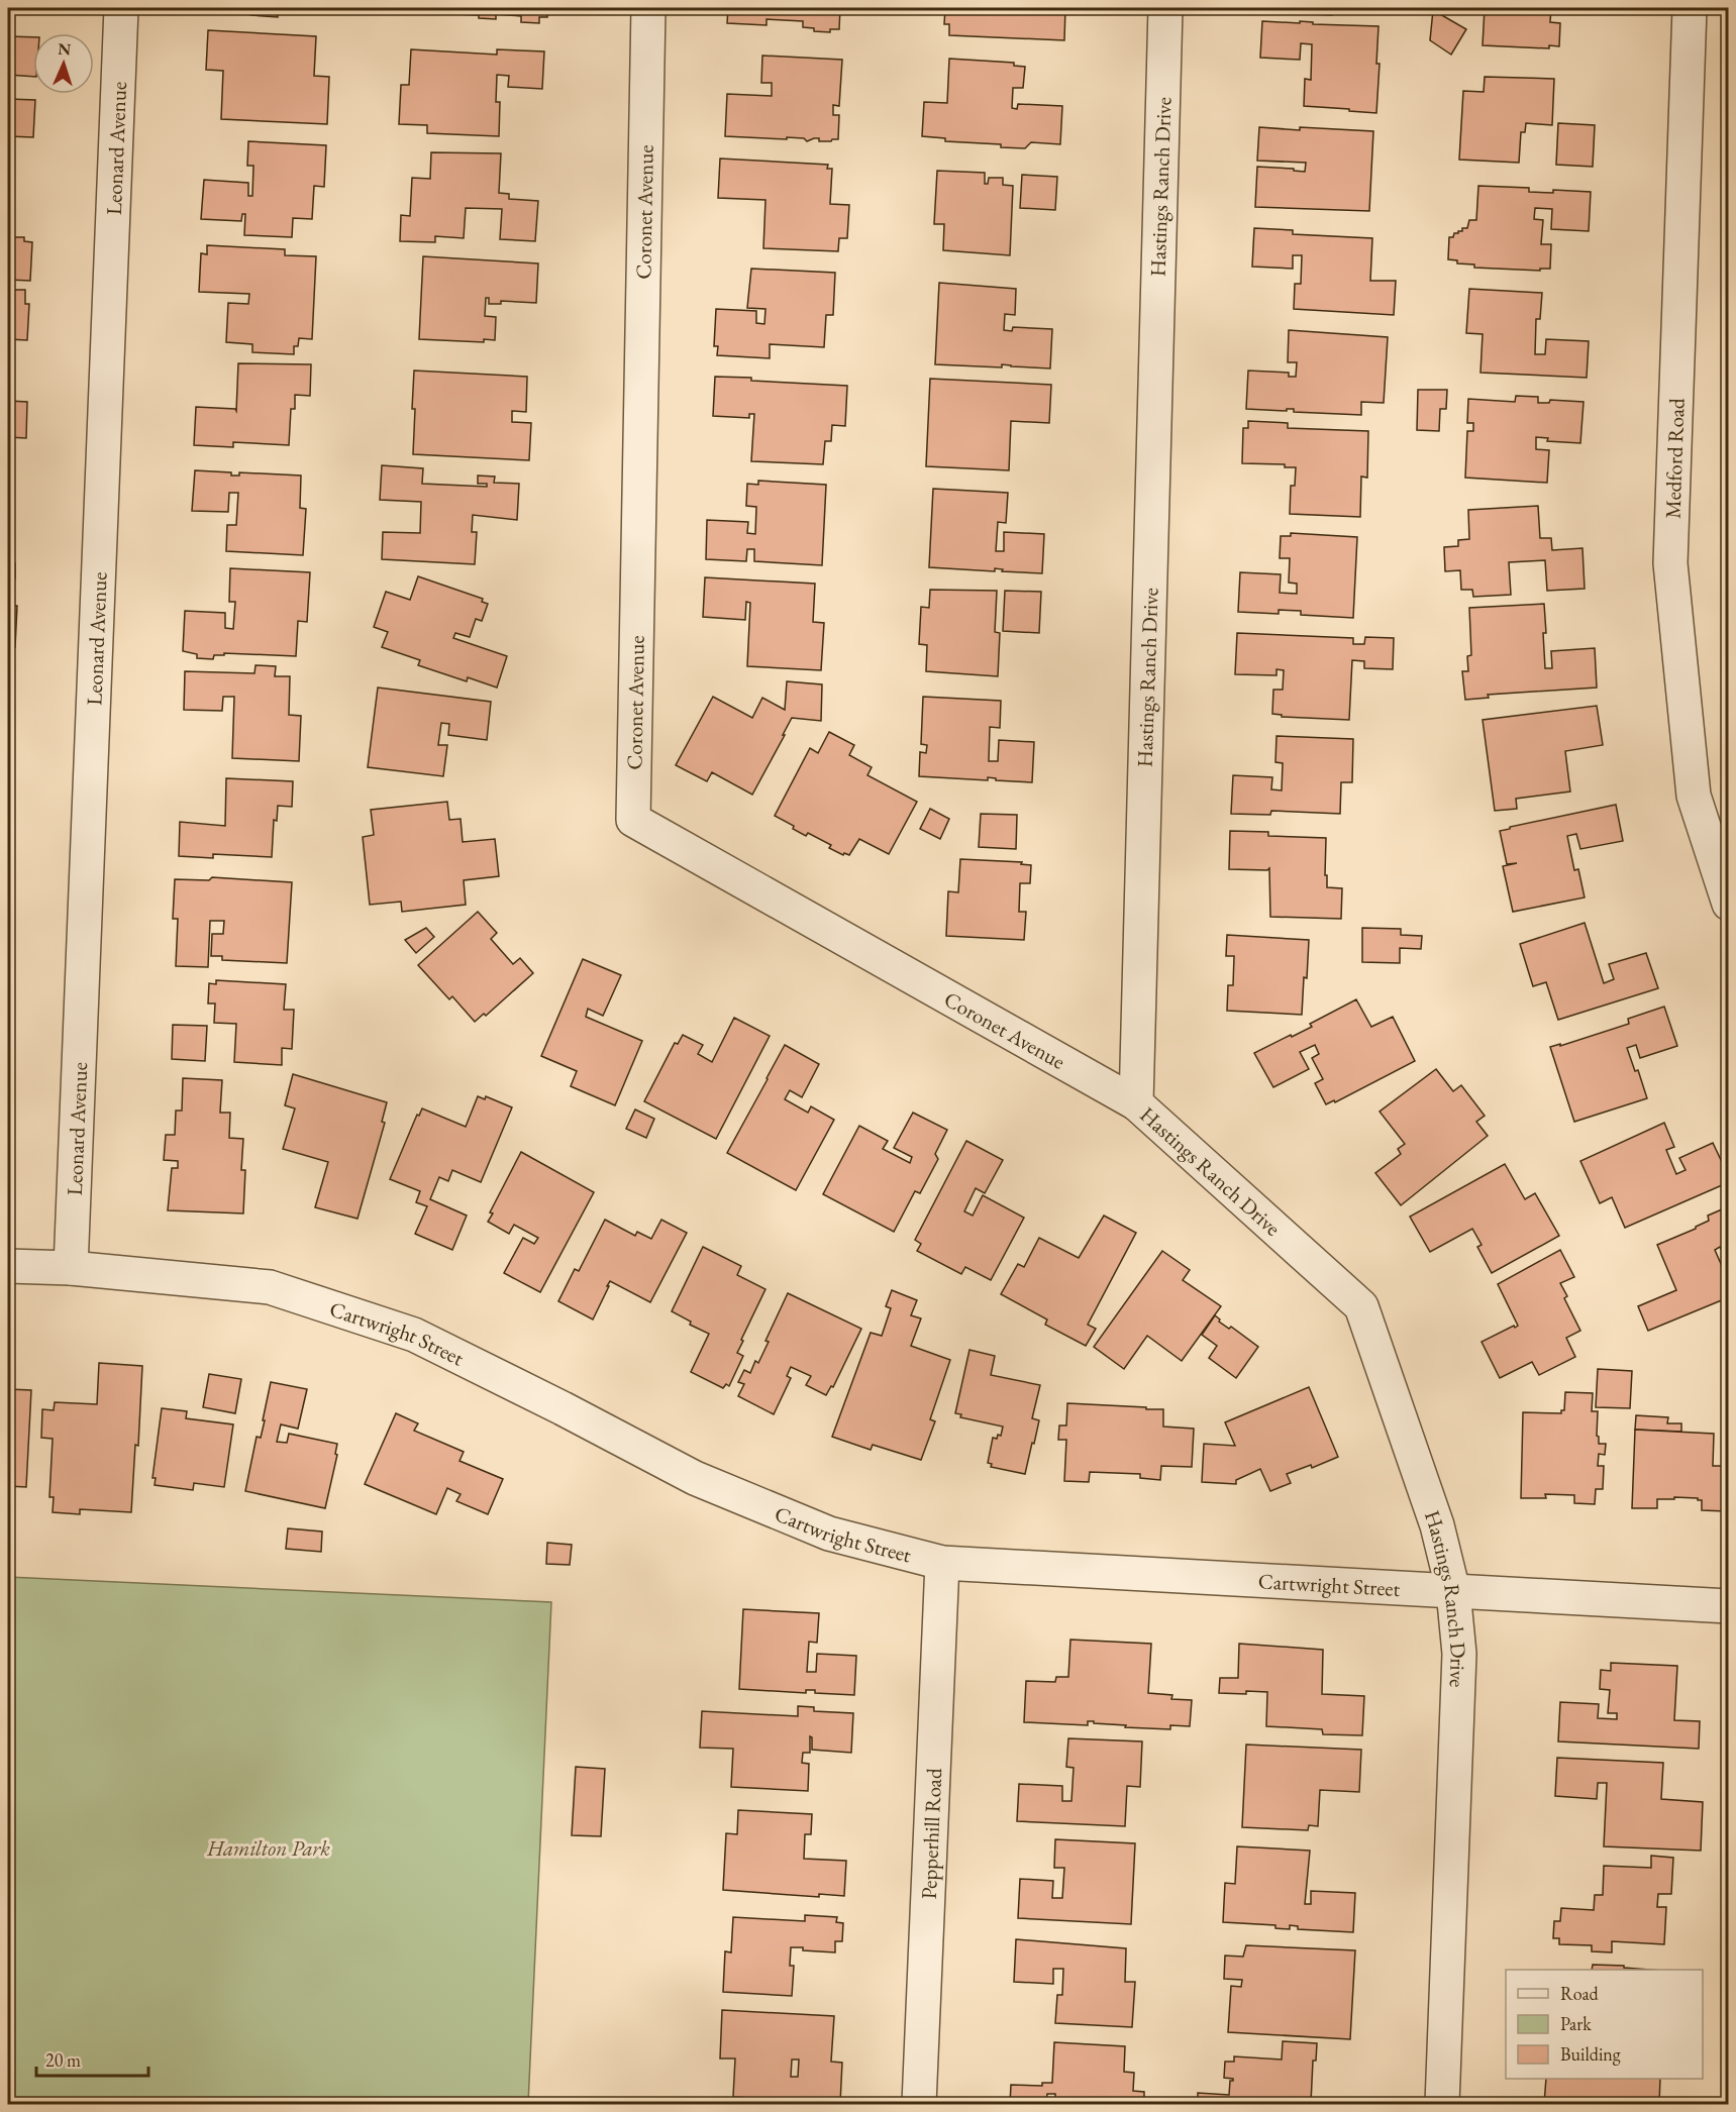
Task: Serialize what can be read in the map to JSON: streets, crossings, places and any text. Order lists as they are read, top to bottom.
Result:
{
  "streets": {
    "street": [
      "Leonard Avenue",
      "Hastings Ranch Drive",
      "Coronet Avenue",
      "Medford Road",
      "Cartwright Street",
      "Pepperhill Road"
    ]
  },
  "crossings": [
    ["Leonard Avenue", "Cartwright Street"],
    ["Hastings Ranch Drive", "Coronet Avenue"],
    ["Hastings Ranch Drive", "Cartwright Street"],
    ["Cartwright Street", "Pepperhill Road"]
  ],
  "parks": ["Hamilton Park"],
  "legend": ["Road", "Park", "Building"],
  "scale_bar": "20 m",
  "north": "top"
}
